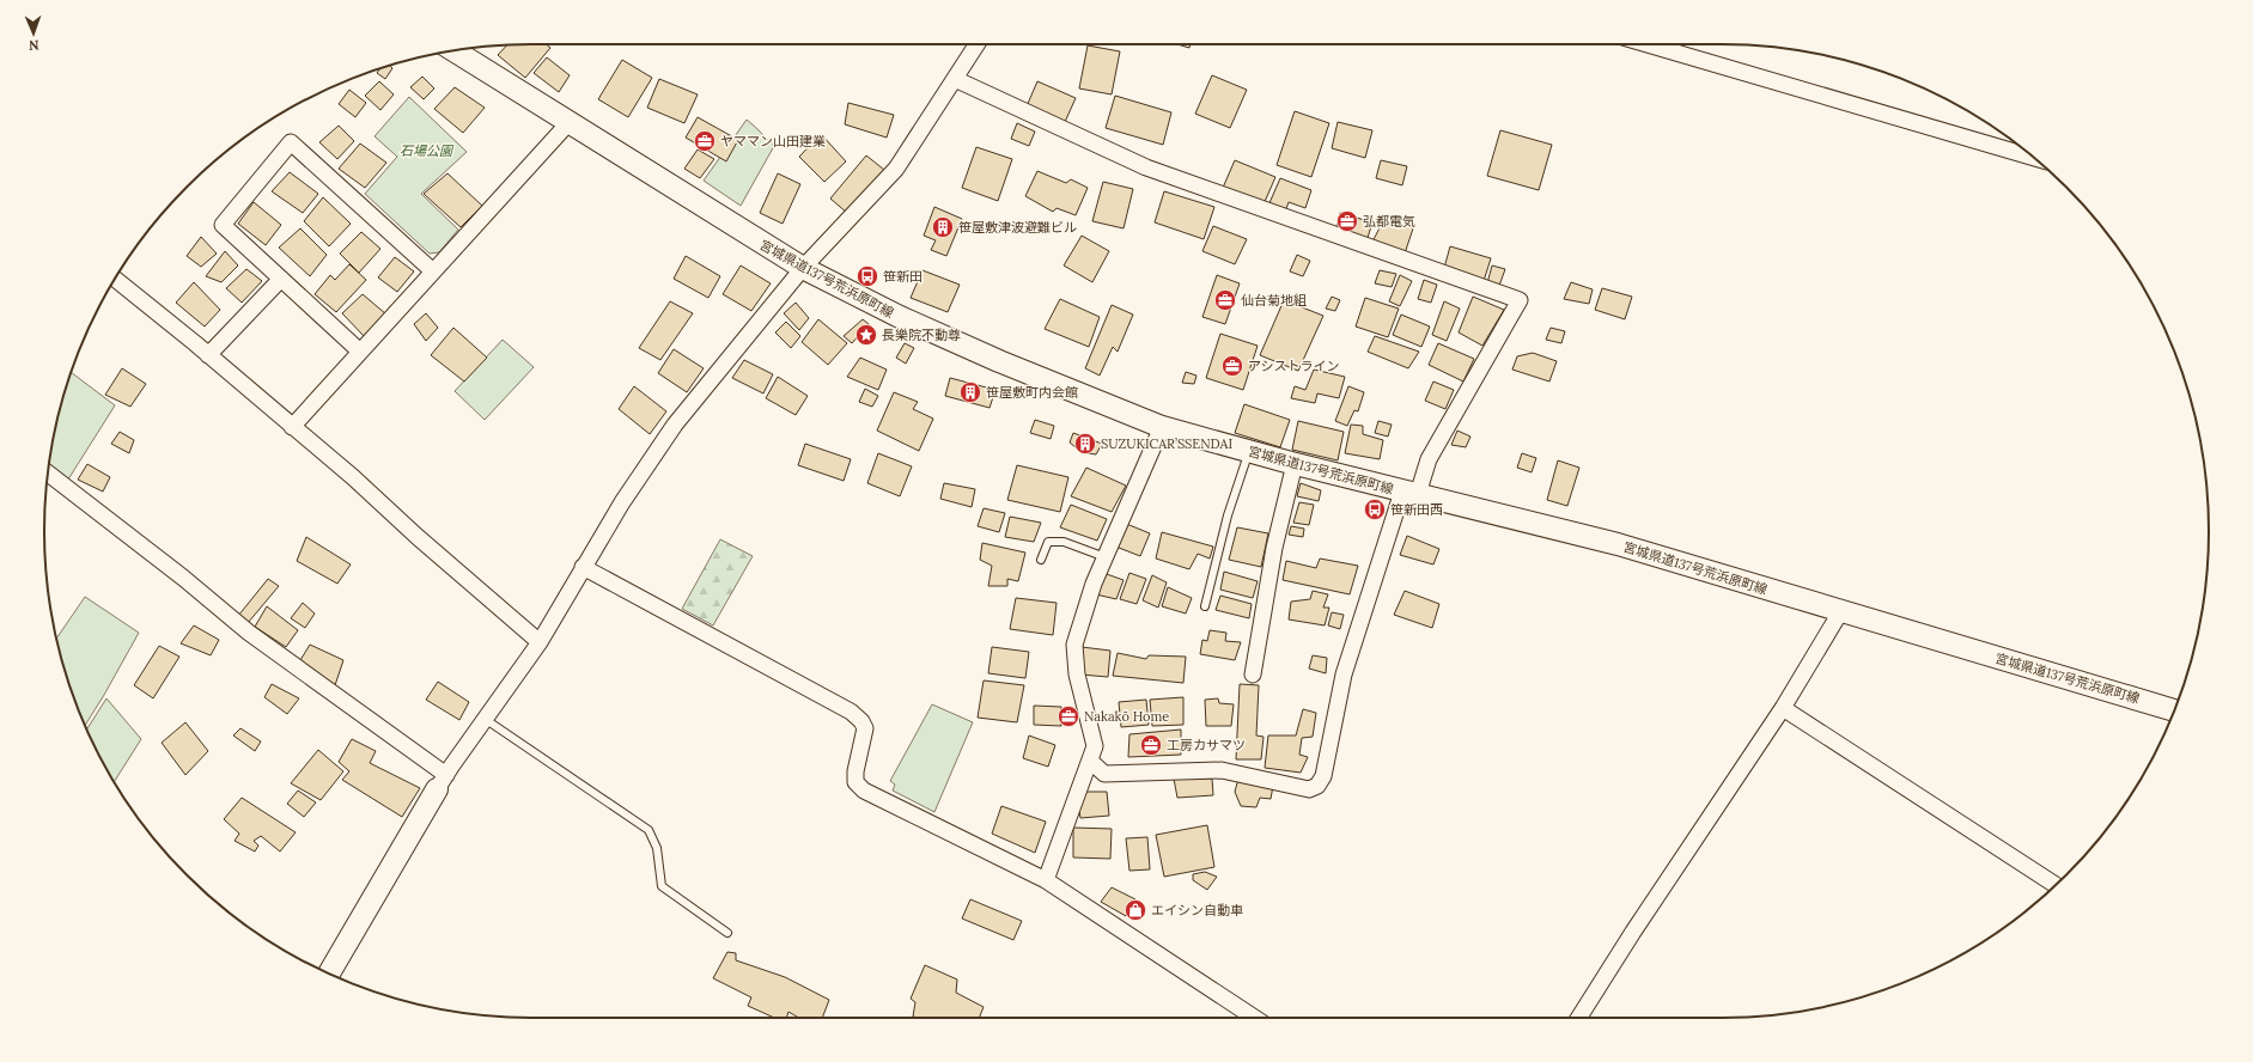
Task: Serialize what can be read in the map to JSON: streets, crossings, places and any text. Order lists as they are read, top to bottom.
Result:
{
  "streets": {
    "main road": ["宮城県道137号荒浜原町線"]
  },
  "parks": ["石場公園"],
  "places": {
    "office": [
      "ヤママン山田建業",
      "弘都電気",
      "仙台菊地組",
      "アシストライン",
      "Nakakō Home",
      "工房カサマツ"
    ],
    "building": ["笹屋敷津波避難ビル", "笹屋敷町内会館", "SUZUKICAR’SSENDAI"],
    "bus stop": ["笹新田", "笹新田西"],
    "place": ["長樂院不動尊"],
    "shop": ["エイシン自動車"]
  },
  "north": "bottom"
}
